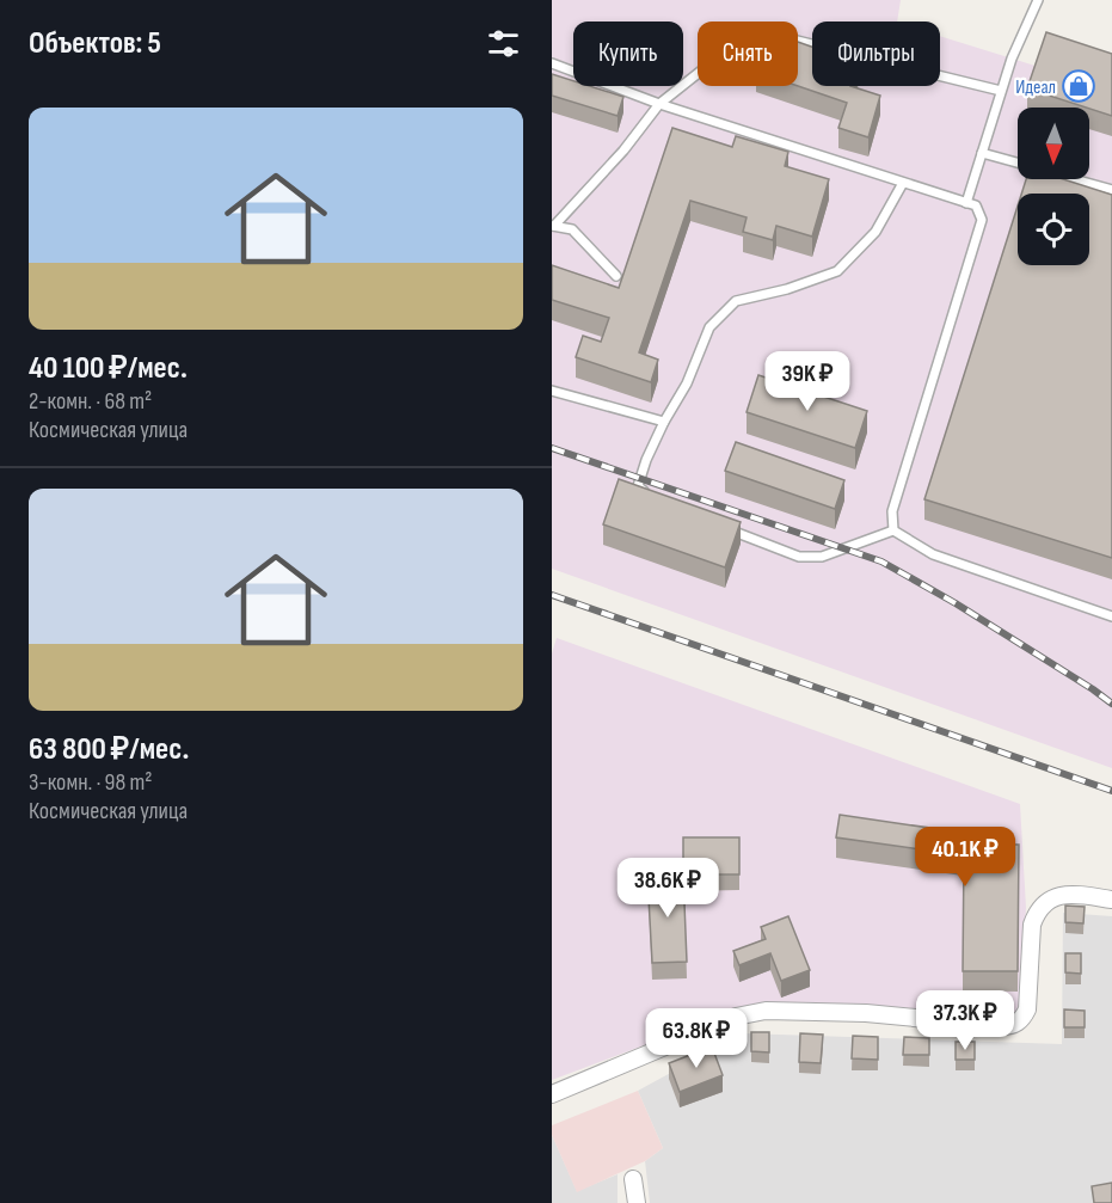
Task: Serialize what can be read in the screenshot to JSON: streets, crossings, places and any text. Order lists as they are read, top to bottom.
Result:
{
  "places": {
    "shop": ["Идеал"]
  },
  "north": "bottom",
  "page": {
    "heading": "Объектов: 5",
    "chip": ["Купить", "Снять", "Фильтры"],
    "list": [
      {
        "name": "40 100 ₽/мес.",
        "note": "2-комн. · 68 m² · Космическая улица"
      },
      {
        "name": "63 800 ₽/мес.",
        "note": "3-комн. · 98 m² · Космическая улица"
      }
    ],
    "price": [
      "39K ₽",
      "40.1K ₽",
      "38.6K ₽",
      "37.3K ₽",
      "63.8K ₽"
    ]
  }
}
